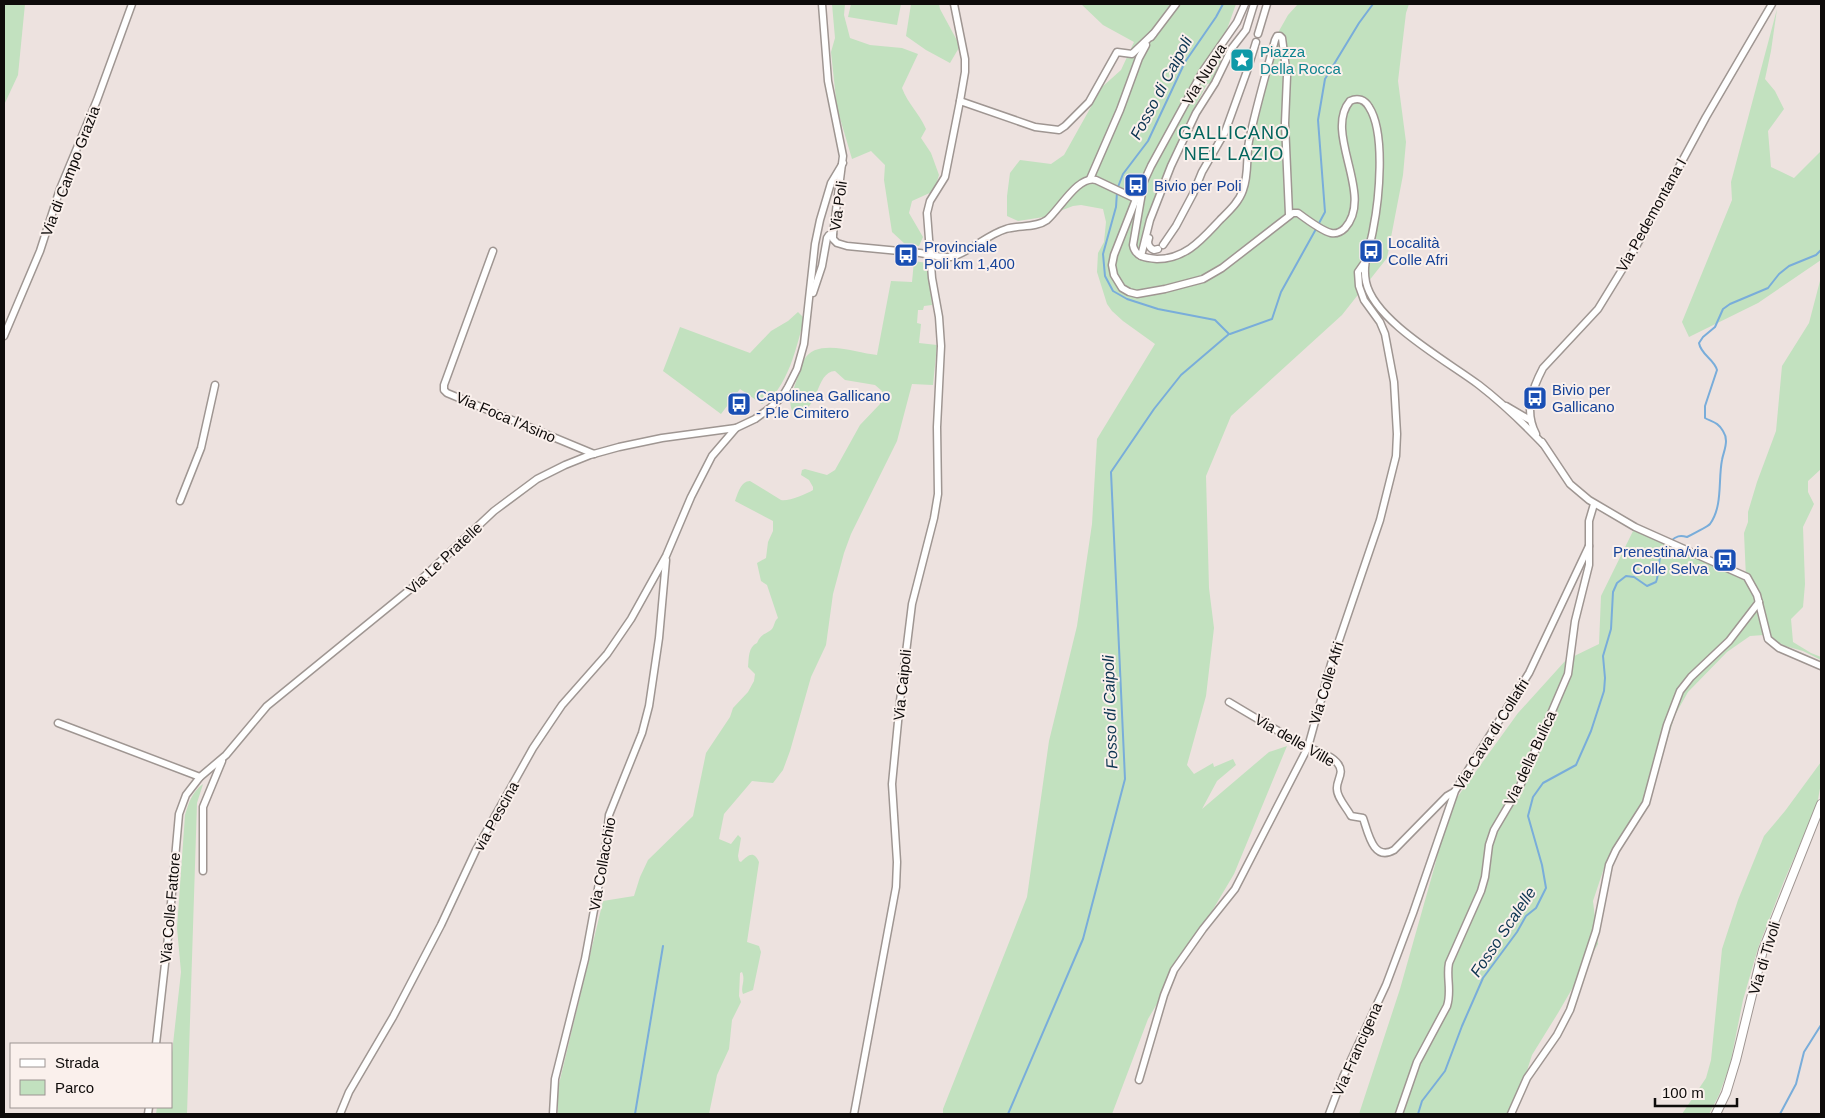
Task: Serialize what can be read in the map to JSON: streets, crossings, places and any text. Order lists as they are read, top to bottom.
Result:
{
  "streets": {
    "main road": ["Via di Tivoli"],
    "street": [
      "Via Nuova",
      "Via di Campo Grazia",
      "Via Poli",
      "Via Pedemontana I",
      "Via Foca l'Asino",
      "Via Le Pratelle",
      "Via Colle Afri",
      "Via Caipoli",
      "Via Cava di Collafri",
      "Via delle Ville",
      "Via della Bulica",
      "via Pescina",
      "Via Collacchio",
      "Via Colle Fattore",
      "Via Francigena"
    ]
  },
  "crossings": [
    ["Via Nuova", "Via Colle Afri"],
    ["Via Poli", "Via Caipoli"],
    ["Via Foca l'Asino", "Via Le Pratelle"],
    ["Via Le Pratelle", "Via Colle Fattore"],
    ["Via Colle Afri", "Via delle Ville"],
    ["Via Cava di Collafri", "Via delle Ville"],
    ["Via Cava di Collafri", "Via della Bulica"],
    ["Via Cava di Collafri", "Via Francigena"],
    ["via Pescina", "Via Collacchio"]
  ],
  "districts": ["GALLICANO NEL LAZIO"],
  "water": ["Fosso di Caipoli", "Fosso Scalelle"],
  "places": {
    "place": ["Piazza Della Rocca"],
    "bus stop": [
      "Bivio per Poli",
      "Località Colle Afri",
      "Provinciale Poli km 1,400",
      "Bivio per Gallicano",
      "Capolinea Gallicano - P.le Cimitero",
      "Prenestina/via Colle Selva"
    ]
  },
  "legend": ["Strada", "Parco"],
  "scale_bar": "100 m"
}
